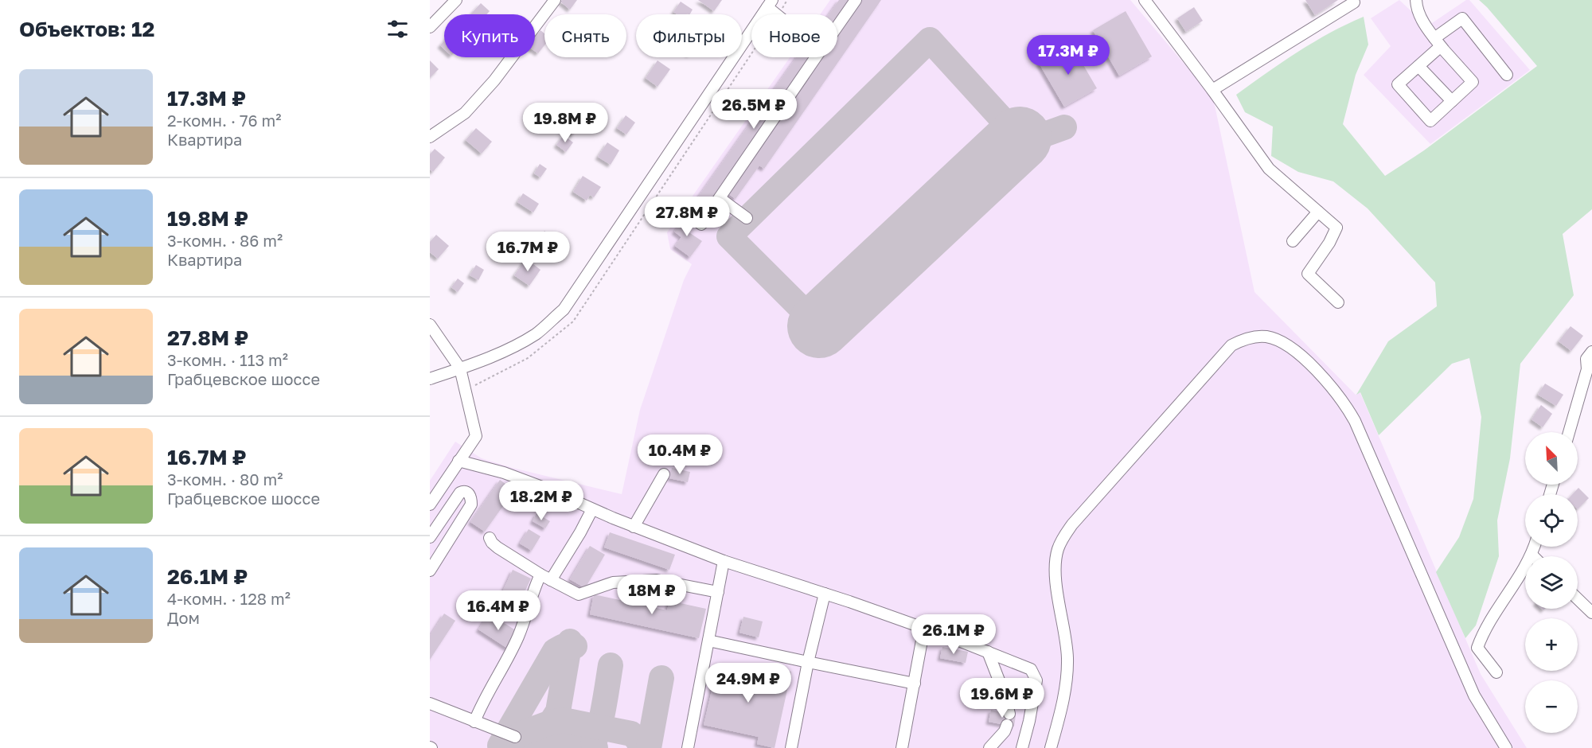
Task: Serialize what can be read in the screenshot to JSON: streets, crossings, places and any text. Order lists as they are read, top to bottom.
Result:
{
  "north": "top left",
  "page": {
    "heading": "Объектов: 12",
    "chip": [
      "Купить",
      "Снять",
      "Фильтры",
      "Новое"
    ],
    "price": [
      "17.3M ₽",
      "26.5M ₽",
      "19.8M ₽",
      "27.8M ₽",
      "16.7M ₽",
      "10.4M ₽",
      "18.2M ₽",
      "18M ₽",
      "16.4M ₽",
      "26.1M ₽",
      "24.9M ₽",
      "19.6M ₽"
    ],
    "list": [
      {
        "name": "17.3M ₽",
        "note": "2-комн. · 76 m² · Квартира"
      },
      {
        "name": "19.8M ₽",
        "note": "3-комн. · 86 m² · Квартира"
      },
      {
        "name": "27.8M ₽",
        "note": "3-комн. · 113 m² · Грабцевское шоссе"
      },
      {
        "name": "16.7M ₽",
        "note": "3-комн. · 80 m² · Грабцевское шоссе"
      },
      {
        "name": "26.1M ₽",
        "note": "4-комн. · 128 m² · Дом"
      }
    ],
    "map_buttons": ["+", "−"]
  }
}
